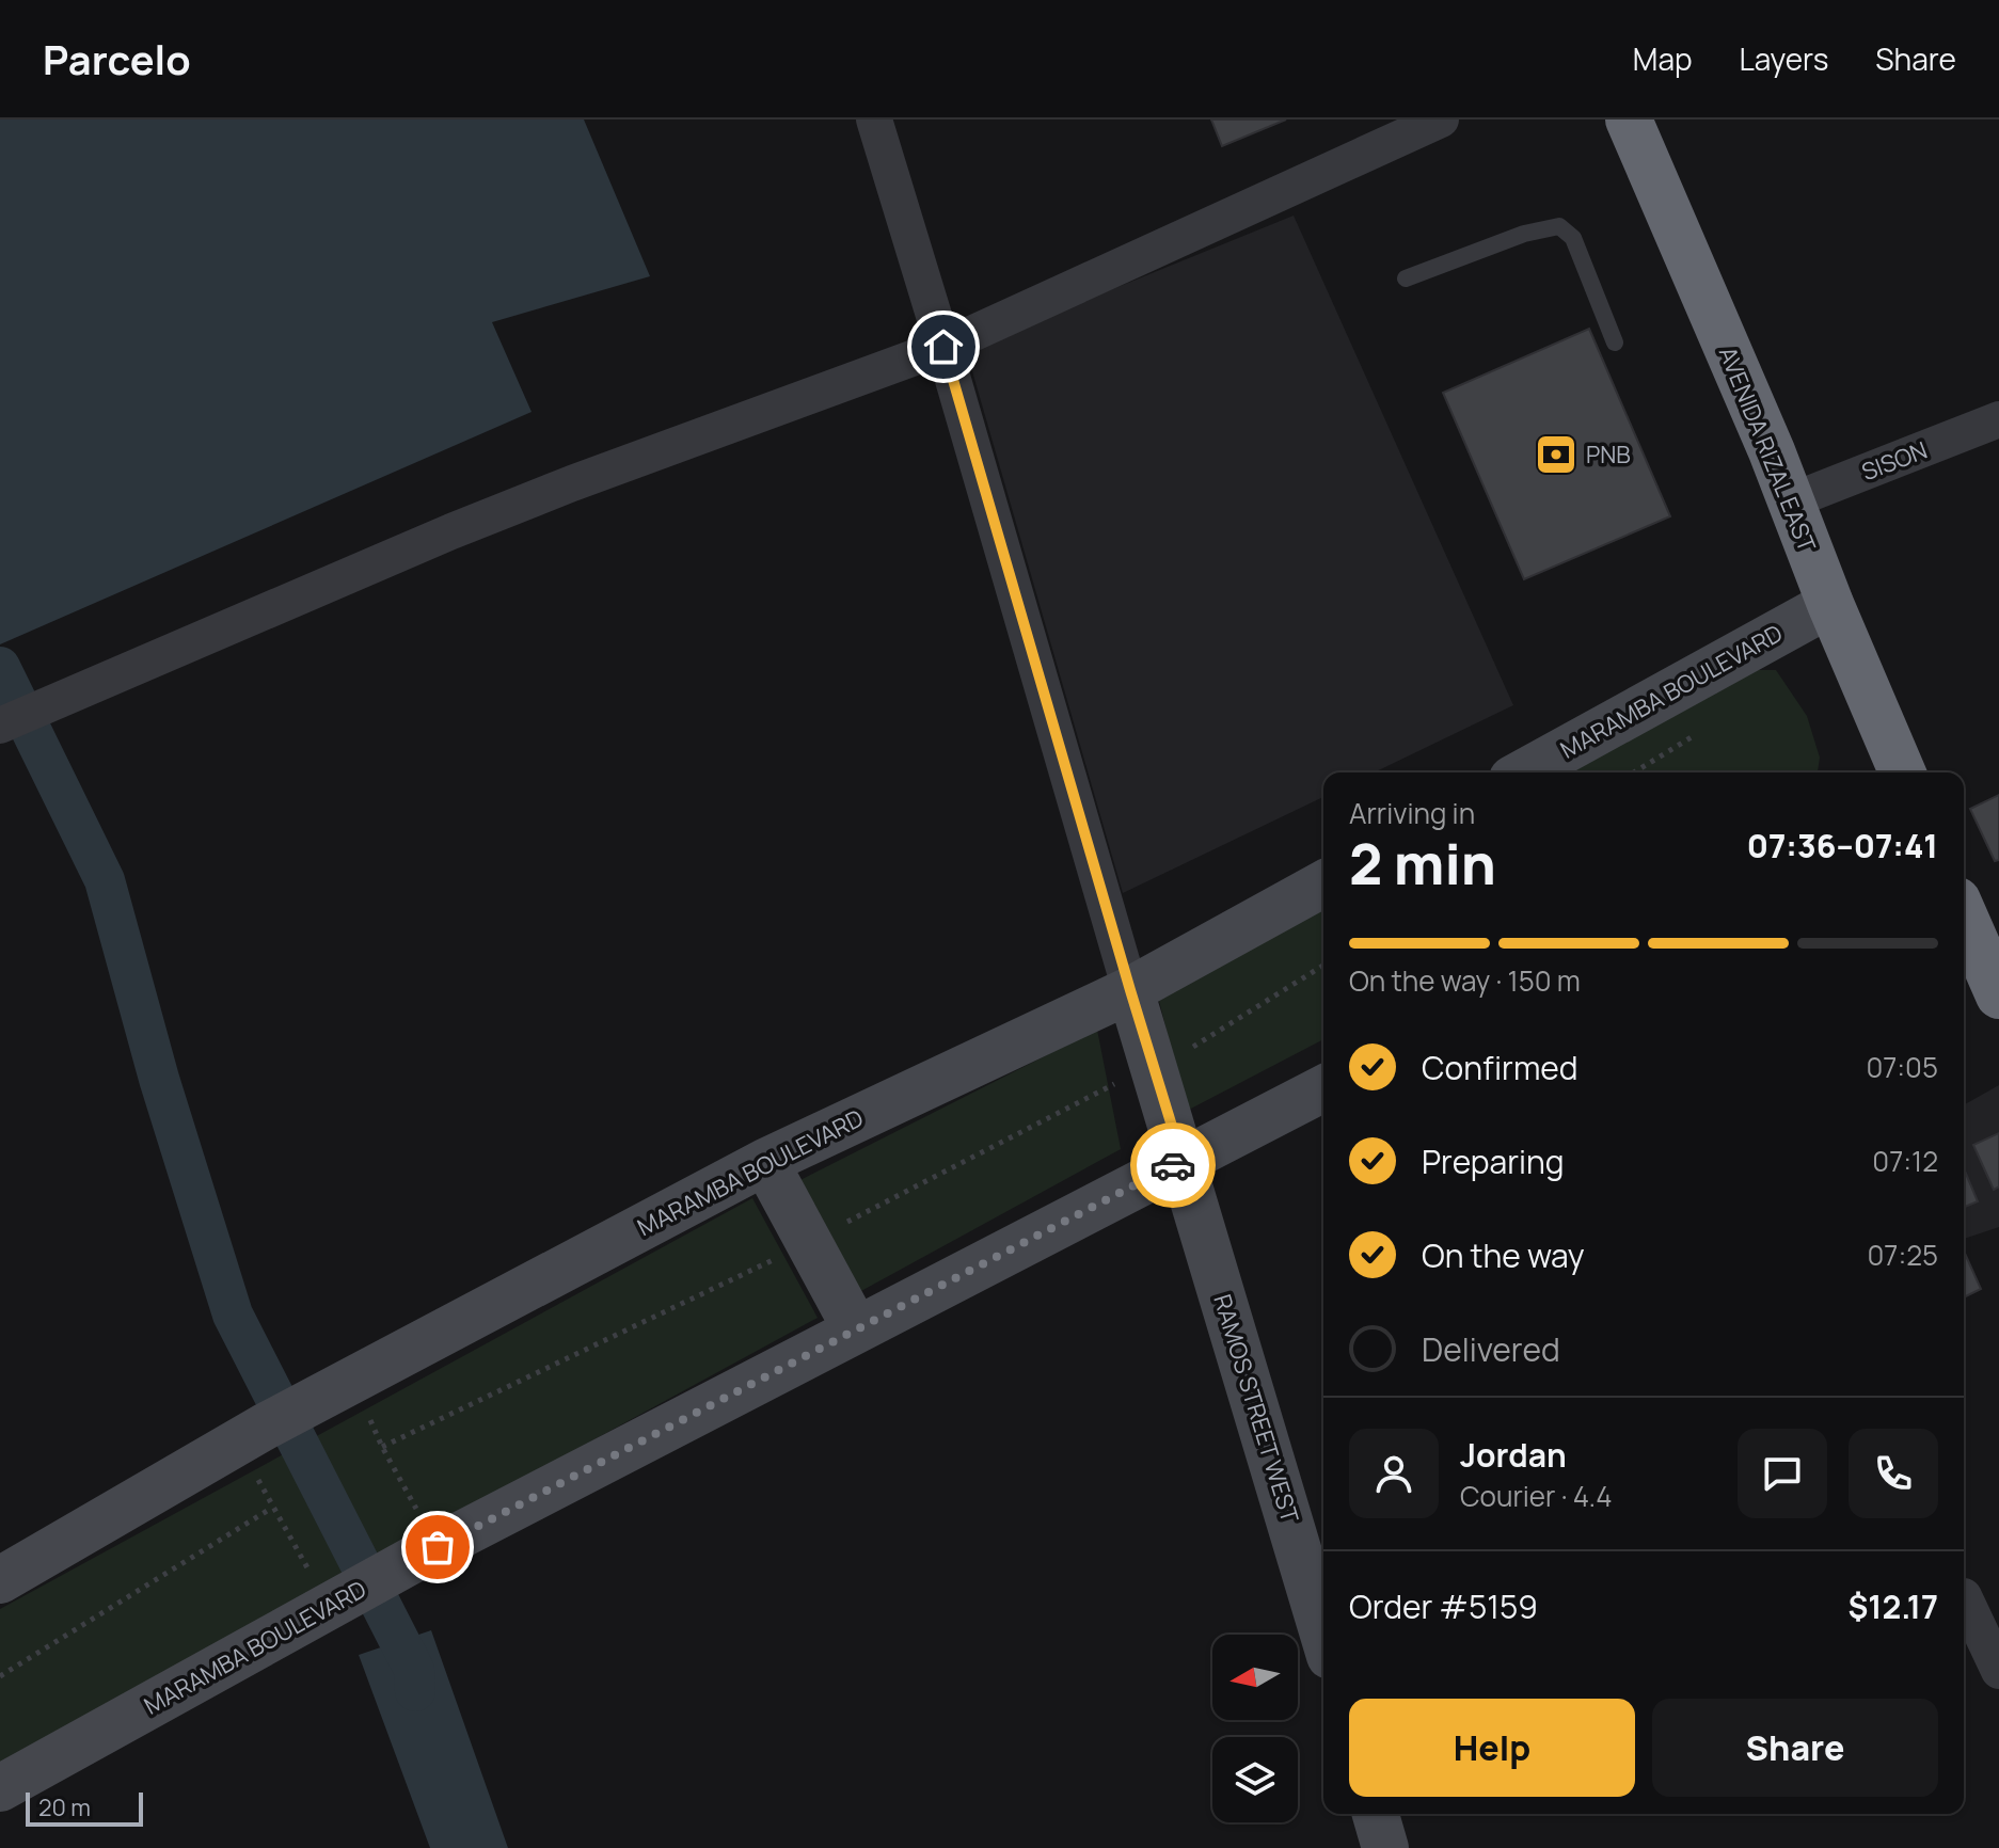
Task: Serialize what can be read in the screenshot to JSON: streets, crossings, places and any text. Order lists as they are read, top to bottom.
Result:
{
  "streets": {
    "highway": ["AVENIDA RIZAL EAST"],
    "street": ["SISON", "MARAMBA BOULEVARD", "RAMOS STREET WEST"]
  },
  "crossings": [
    ["AVENIDA RIZAL EAST", "SISON"],
    ["AVENIDA RIZAL EAST", "MARAMBA BOULEVARD"],
    ["MARAMBA BOULEVARD", "RAMOS STREET WEST"]
  ],
  "places": {
    "bank": ["PNB"]
  },
  "scale_bar": "20 m",
  "north": "left",
  "page": {
    "header": "Parcelo",
    "nav": ["Map", "Layers", "Share"],
    "heading": ["2 min", "Arriving in", "07:36–07:41"],
    "panel": [
      "Jordan",
      "Courier · 4.4",
      "Order #5159",
      "$12.17"
    ],
    "bar": "On the way · 150 m",
    "list": [
      ["Confirmed", "07:05"],
      ["Preparing", "07:12"],
      ["On the way", "07:25"],
      "Delivered"
    ],
    "buttons": ["Help", "Share"],
    "scale": "20 m"
  }
}
